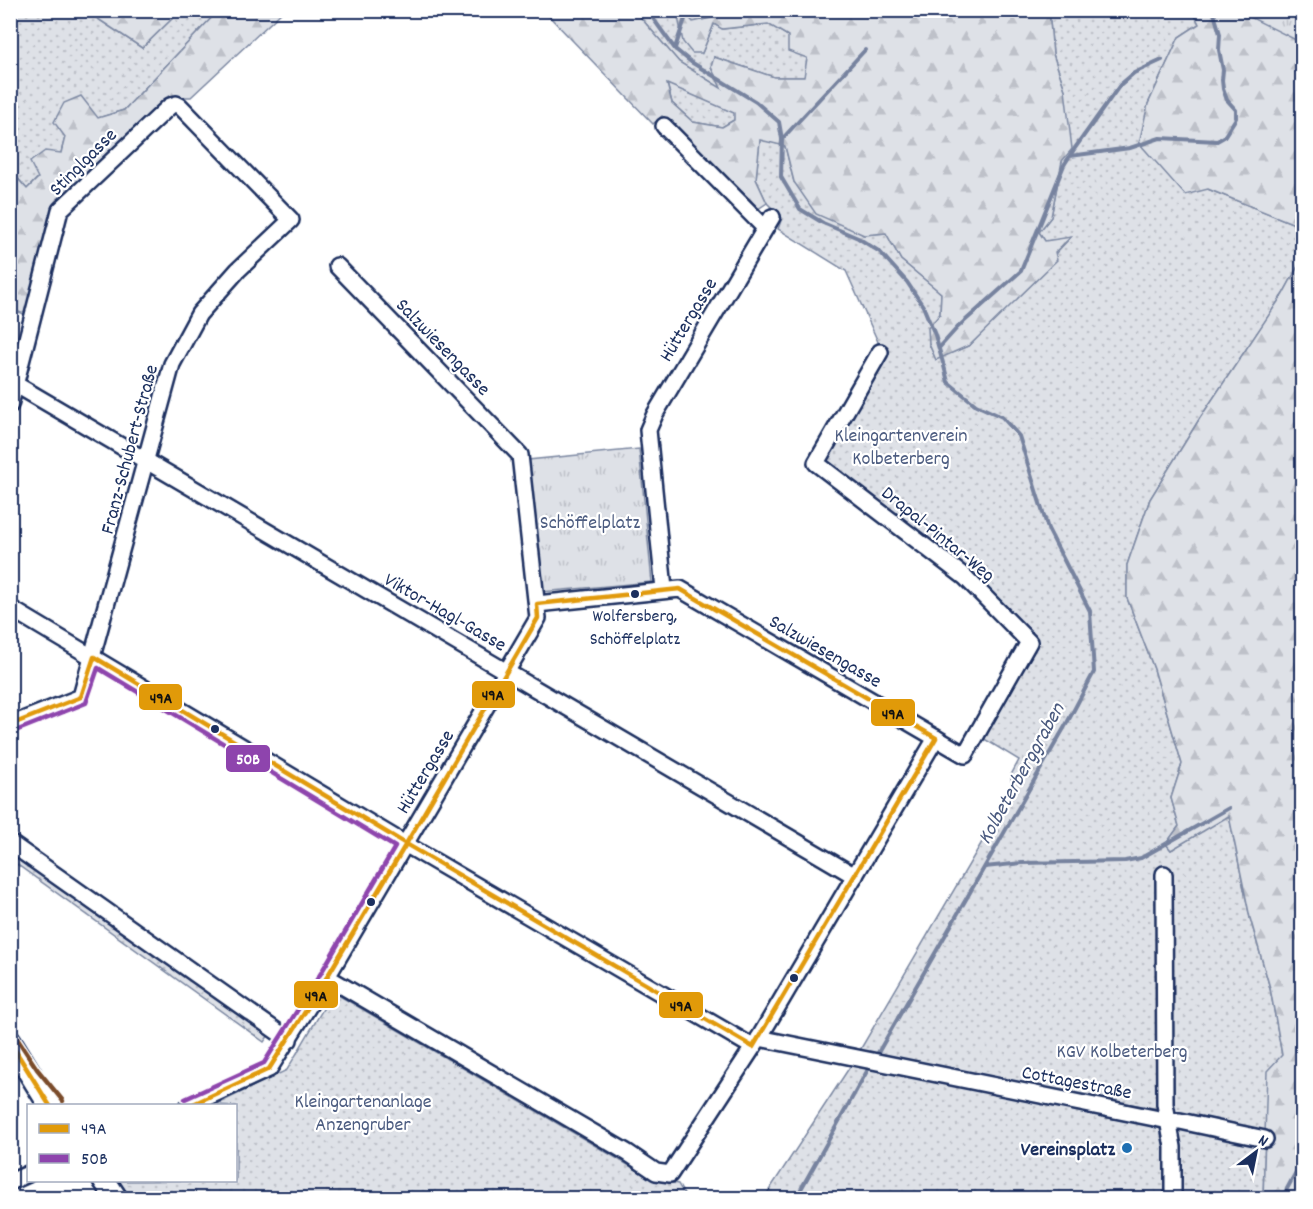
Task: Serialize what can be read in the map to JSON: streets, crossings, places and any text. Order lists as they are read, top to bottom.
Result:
{
  "streets": {
    "street": [
      "Stinglgasse",
      "Hüttergasse",
      "Salzwiesengasse",
      "Franz-Schubert-Straße",
      "Drapal-Pintar-Weg",
      "Viktor-Hagl-Gasse",
      "Cottagestraße"
    ]
  },
  "crossings": [
    ["Stinglgasse", "Franz-Schubert-Straße"],
    ["Stinglgasse", "Viktor-Hagl-Gasse"],
    ["Hüttergasse", "Salzwiesengasse"],
    ["Hüttergasse", "Viktor-Hagl-Gasse"],
    ["Salzwiesengasse", "Drapal-Pintar-Weg"],
    ["Franz-Schubert-Straße", "Viktor-Hagl-Gasse"]
  ],
  "water": ["Kolbeterberggraben"],
  "parks": [
    "Kleingartenverein Kolbeterberg",
    "Schöffelplatz",
    "KGV Kolbeterberg",
    "Kleingartenanlage Anzengruber"
  ],
  "places": ["Wolfersberg, Schöffelplatz", "Vereinsplatz"],
  "lines": ["transit line 49A", "transit line 50B"],
  "legend": ["49A", "50B"],
  "north": "top right"
}
